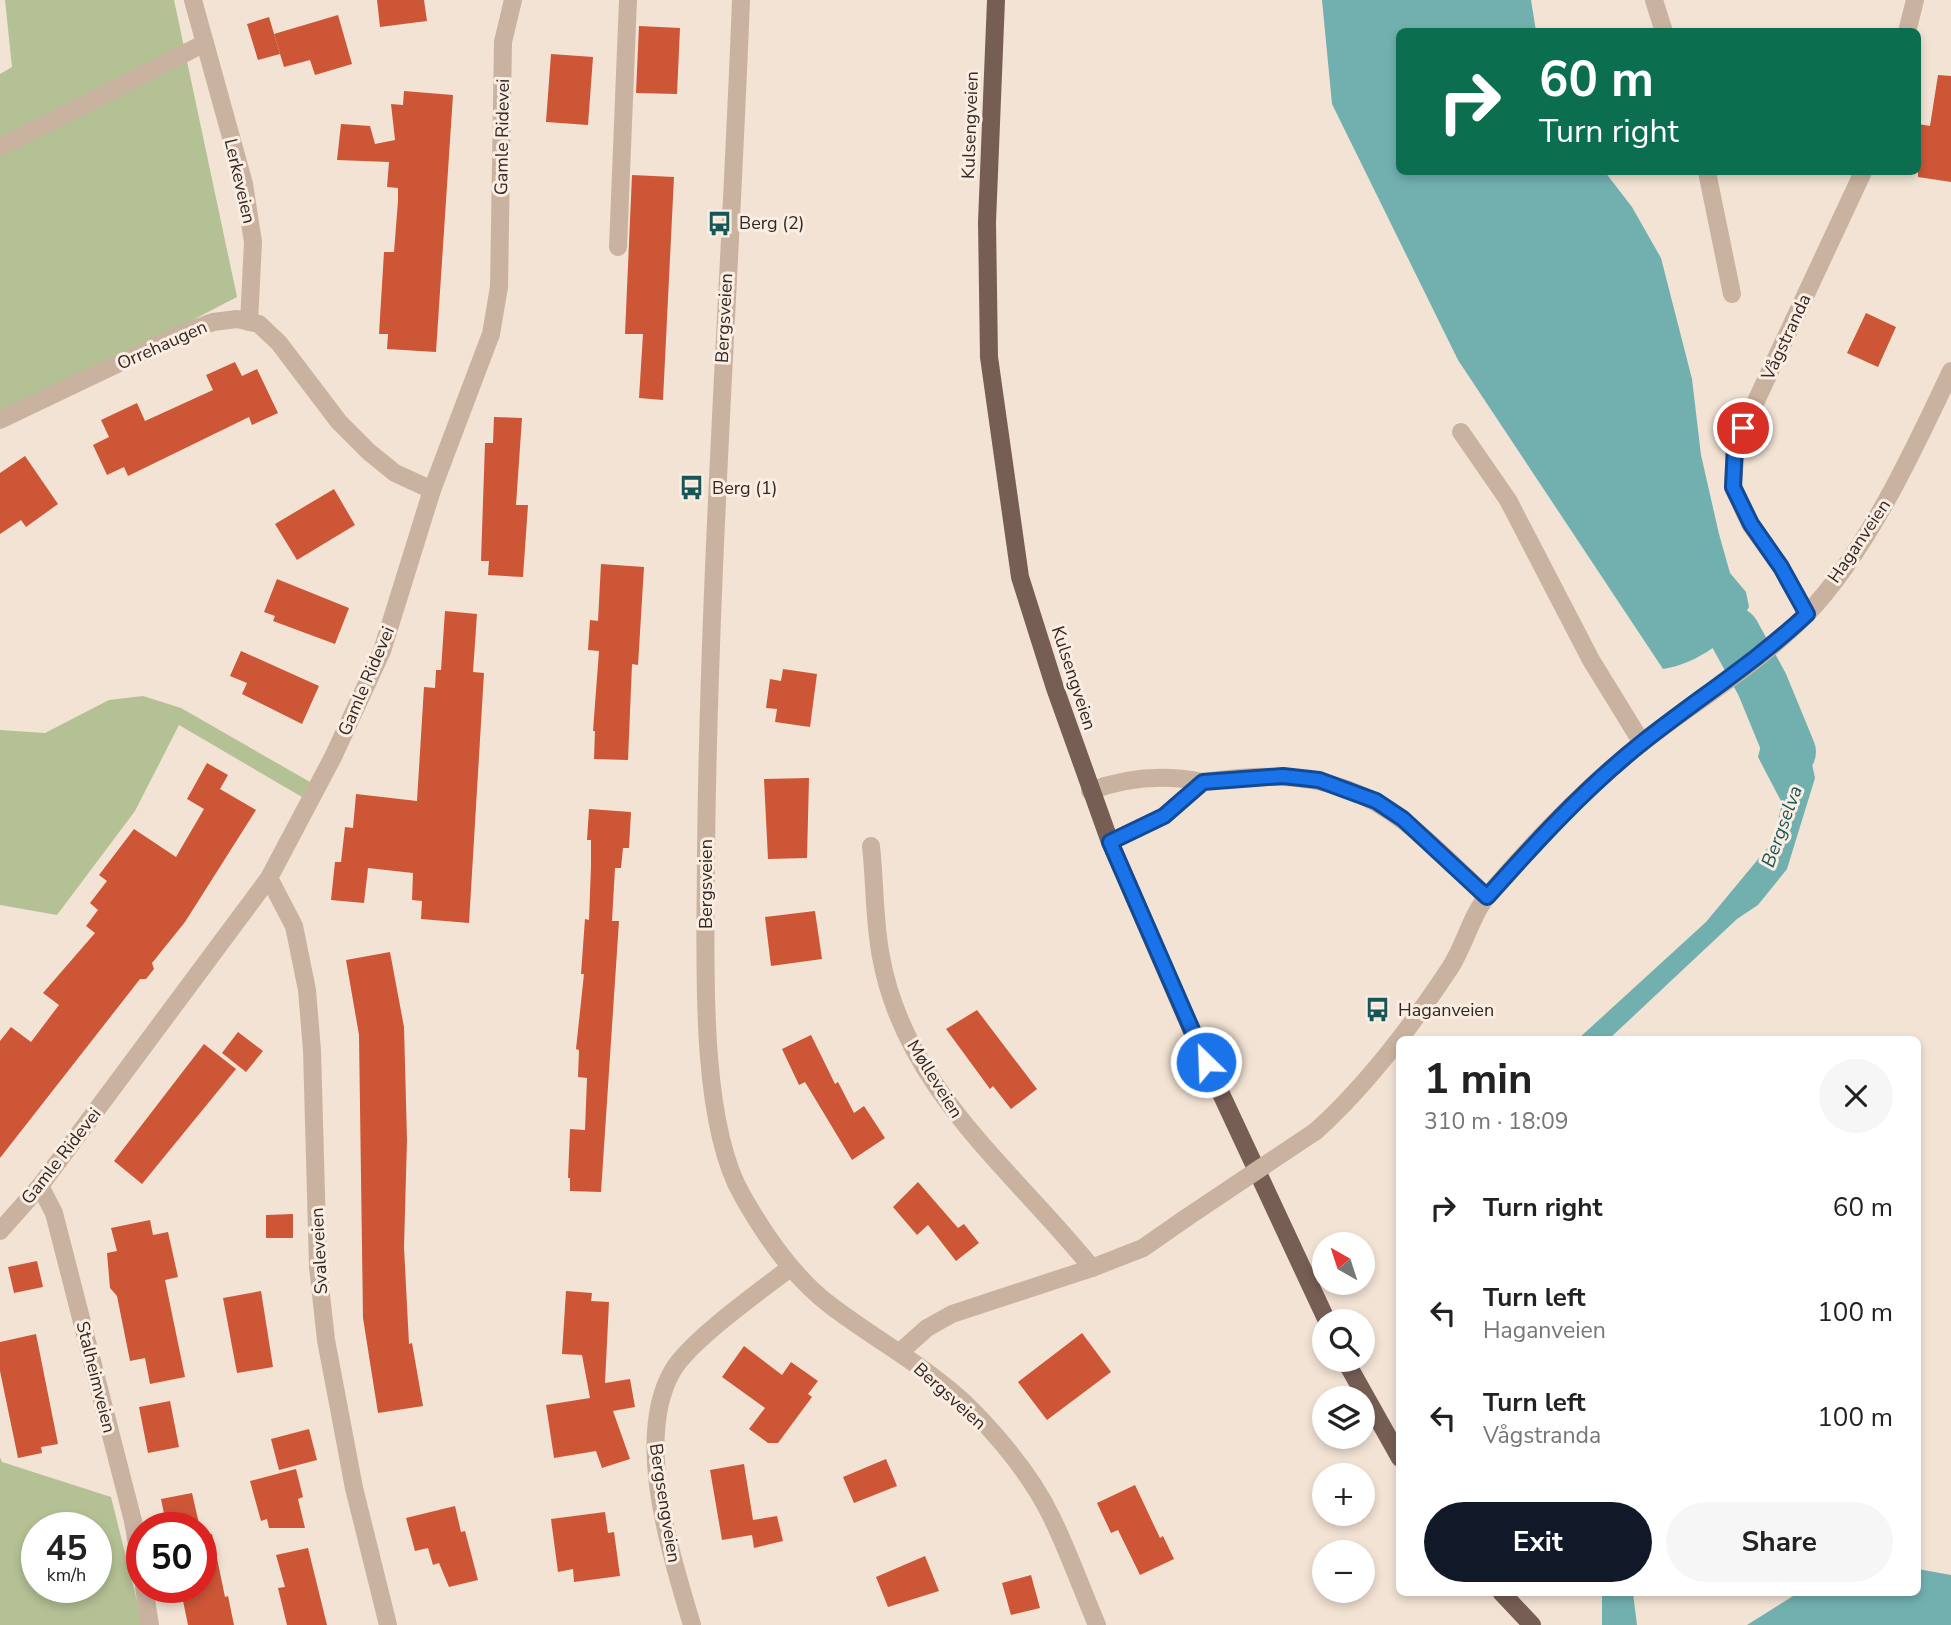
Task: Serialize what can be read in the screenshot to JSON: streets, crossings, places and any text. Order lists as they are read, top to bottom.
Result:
{
  "streets": {
    "main road": ["Kulsengveien"],
    "street": [
      "Gamle Ridevei",
      "Lerkeveien",
      "Bergsveien",
      "Vågstranda",
      "Orrehaugen",
      "Haganveien",
      "Mølleveien",
      "Svaleveien",
      "Stalheimveien",
      "Bergsengveien"
    ]
  },
  "crossings": [
    ["Gamle Ridevei", "Svaleveien"],
    ["Gamle Ridevei", "Stalheimveien"],
    ["Lerkeveien", "Orrehaugen"],
    ["Bergsveien", "Haganveien"],
    ["Bergsveien", "Bergsengveien"],
    ["Vågstranda", "Haganveien"],
    ["Haganveien", "Mølleveien"]
  ],
  "water": ["Bergselva"],
  "places": {
    "bus stop": ["Berg (2)", "Berg (1)", "Haganveien"]
  },
  "north": "top left",
  "page": {
    "turn": ["60 m", "Turn right"],
    "heading": ["1 min", "310 m · 18:09"],
    "list": [
      {
        "name": "Turn right",
        "value": "60 m"
      },
      {
        "name": "Turn left",
        "note": "Haganveien",
        "value": "100 m"
      },
      {
        "name": "Turn left",
        "note": "Vågstranda",
        "value": "100 m"
      }
    ],
    "map_buttons": ["+", "−"],
    "buttons": ["Exit", "Share"],
    "speed": "45 km/h",
    "limit": "50"
  }
}
